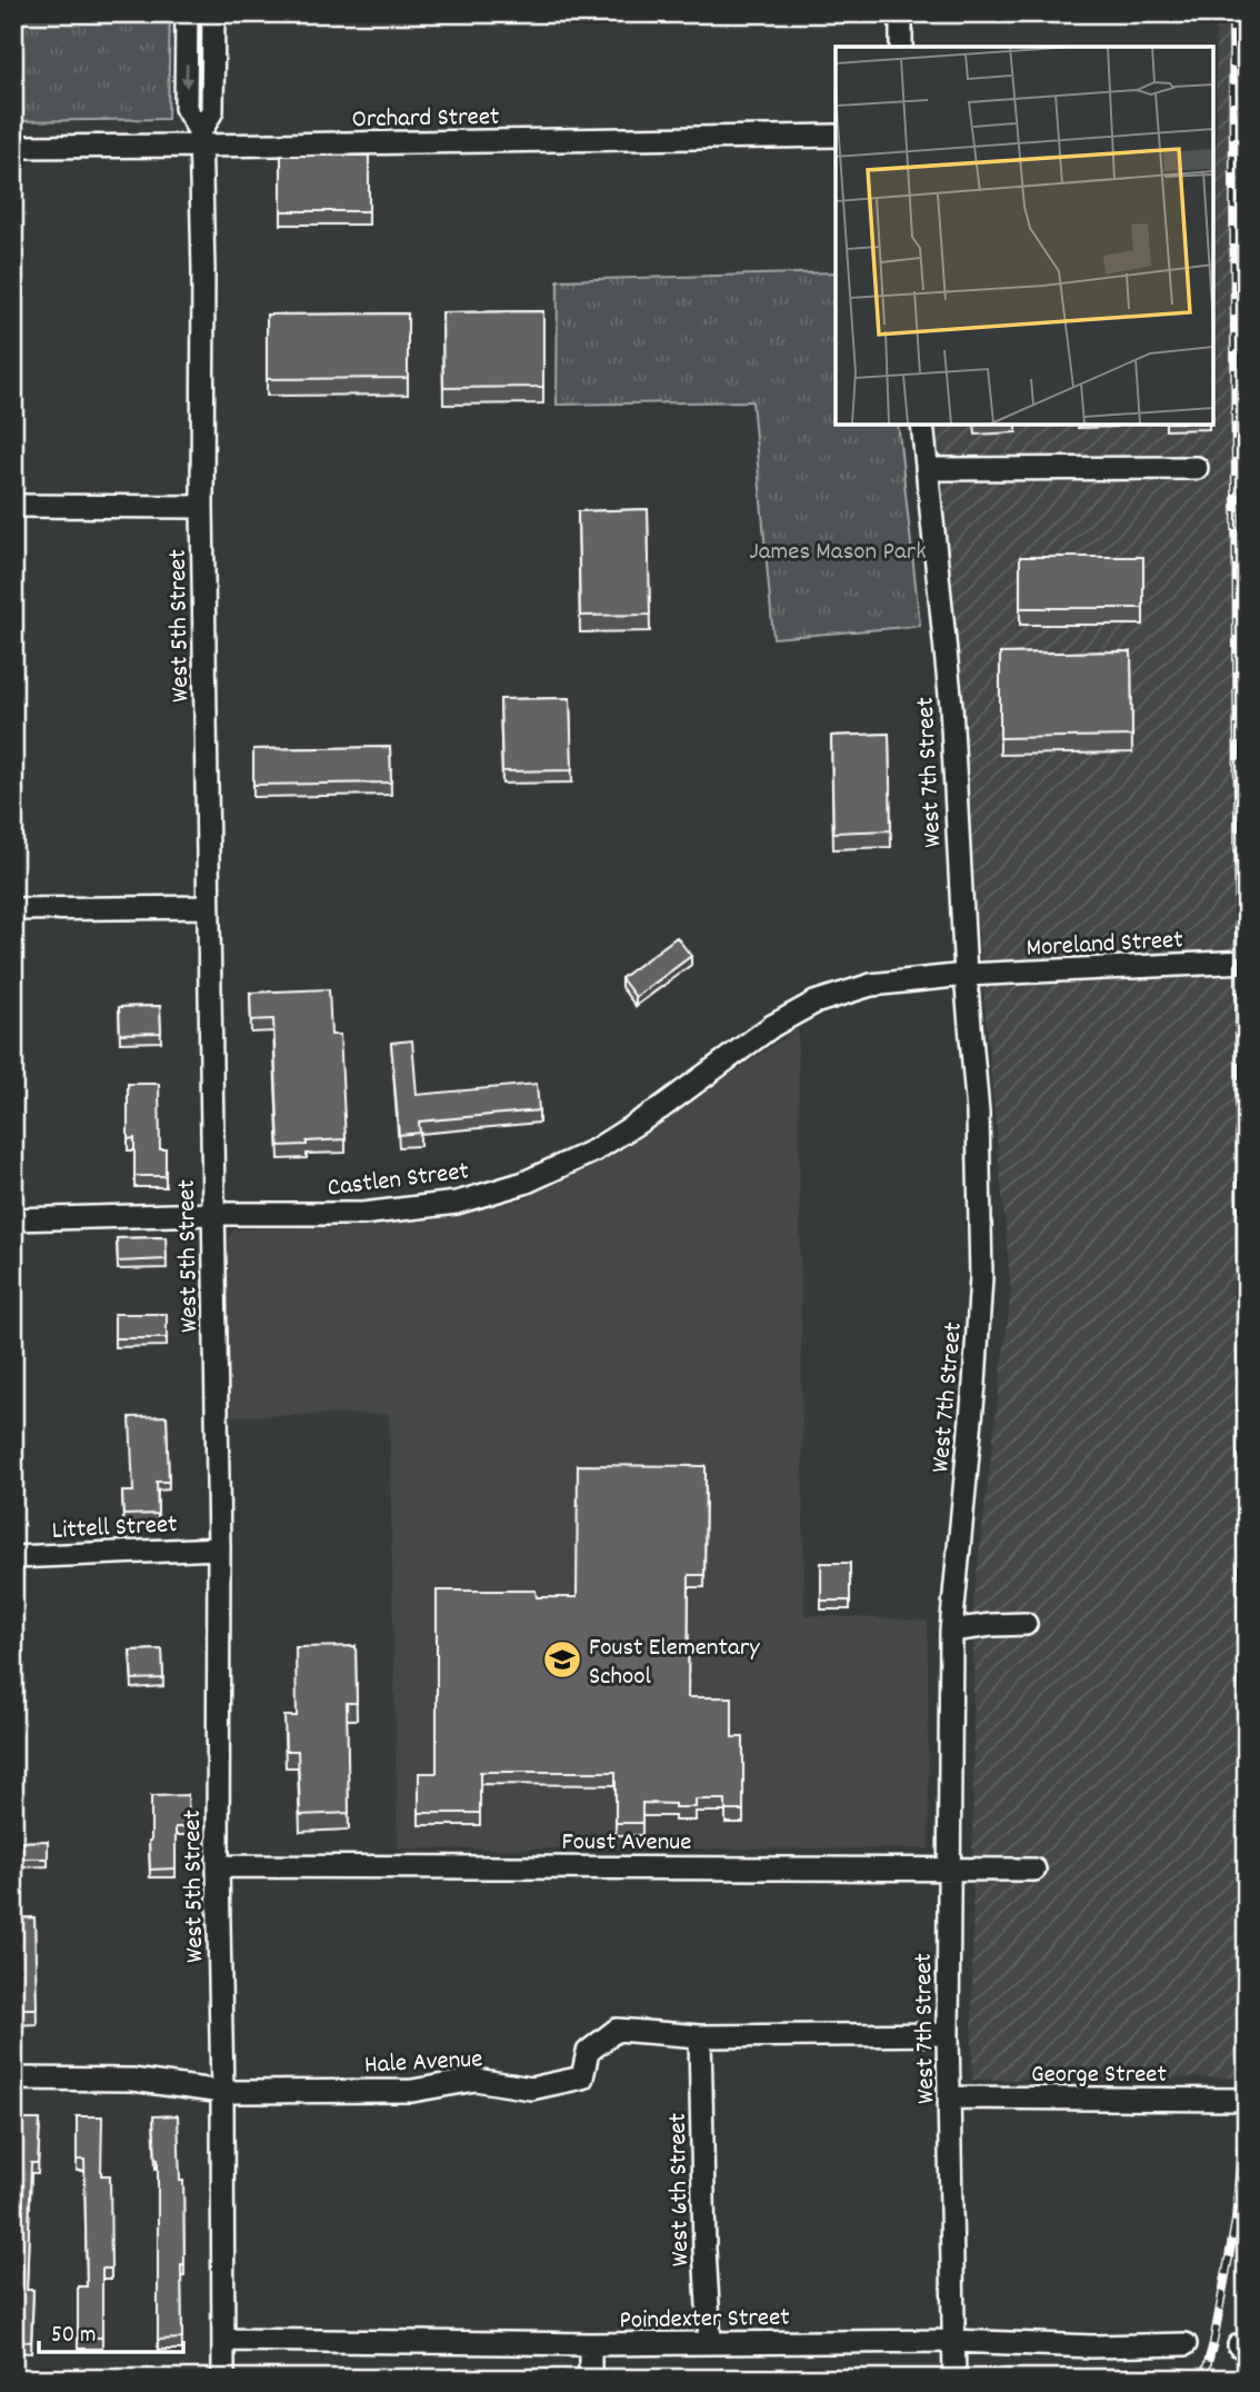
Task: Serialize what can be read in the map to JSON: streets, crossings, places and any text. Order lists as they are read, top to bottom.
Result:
{
  "streets": {
    "street": [
      "Orchard Street",
      "West 5th Street",
      "West 7th Street",
      "Moreland Street",
      "Castlen Street",
      "Littell Street",
      "Foust Avenue",
      "Hale Avenue",
      "George Street",
      "West 6th Street",
      "Poindexter Street"
    ]
  },
  "crossings": [
    ["Orchard Street", "West 5th Street"],
    ["West 5th Street", "Castlen Street"],
    ["West 5th Street", "Littell Street"],
    ["West 5th Street", "Foust Avenue"],
    ["West 5th Street", "Hale Avenue"],
    ["West 5th Street", "Poindexter Street"],
    ["West 7th Street", "Moreland Street"],
    ["West 7th Street", "Castlen Street"],
    ["West 7th Street", "Foust Avenue"],
    ["West 7th Street", "Hale Avenue"],
    ["West 7th Street", "George Street"],
    ["West 7th Street", "Poindexter Street"],
    ["Moreland Street", "Castlen Street"],
    ["Hale Avenue", "West 6th Street"],
    ["West 6th Street", "Poindexter Street"]
  ],
  "parks": ["James Mason Park"],
  "places": {
    "school or university": ["Foust Elementary School"]
  },
  "scale_bar": "50 m"
}
